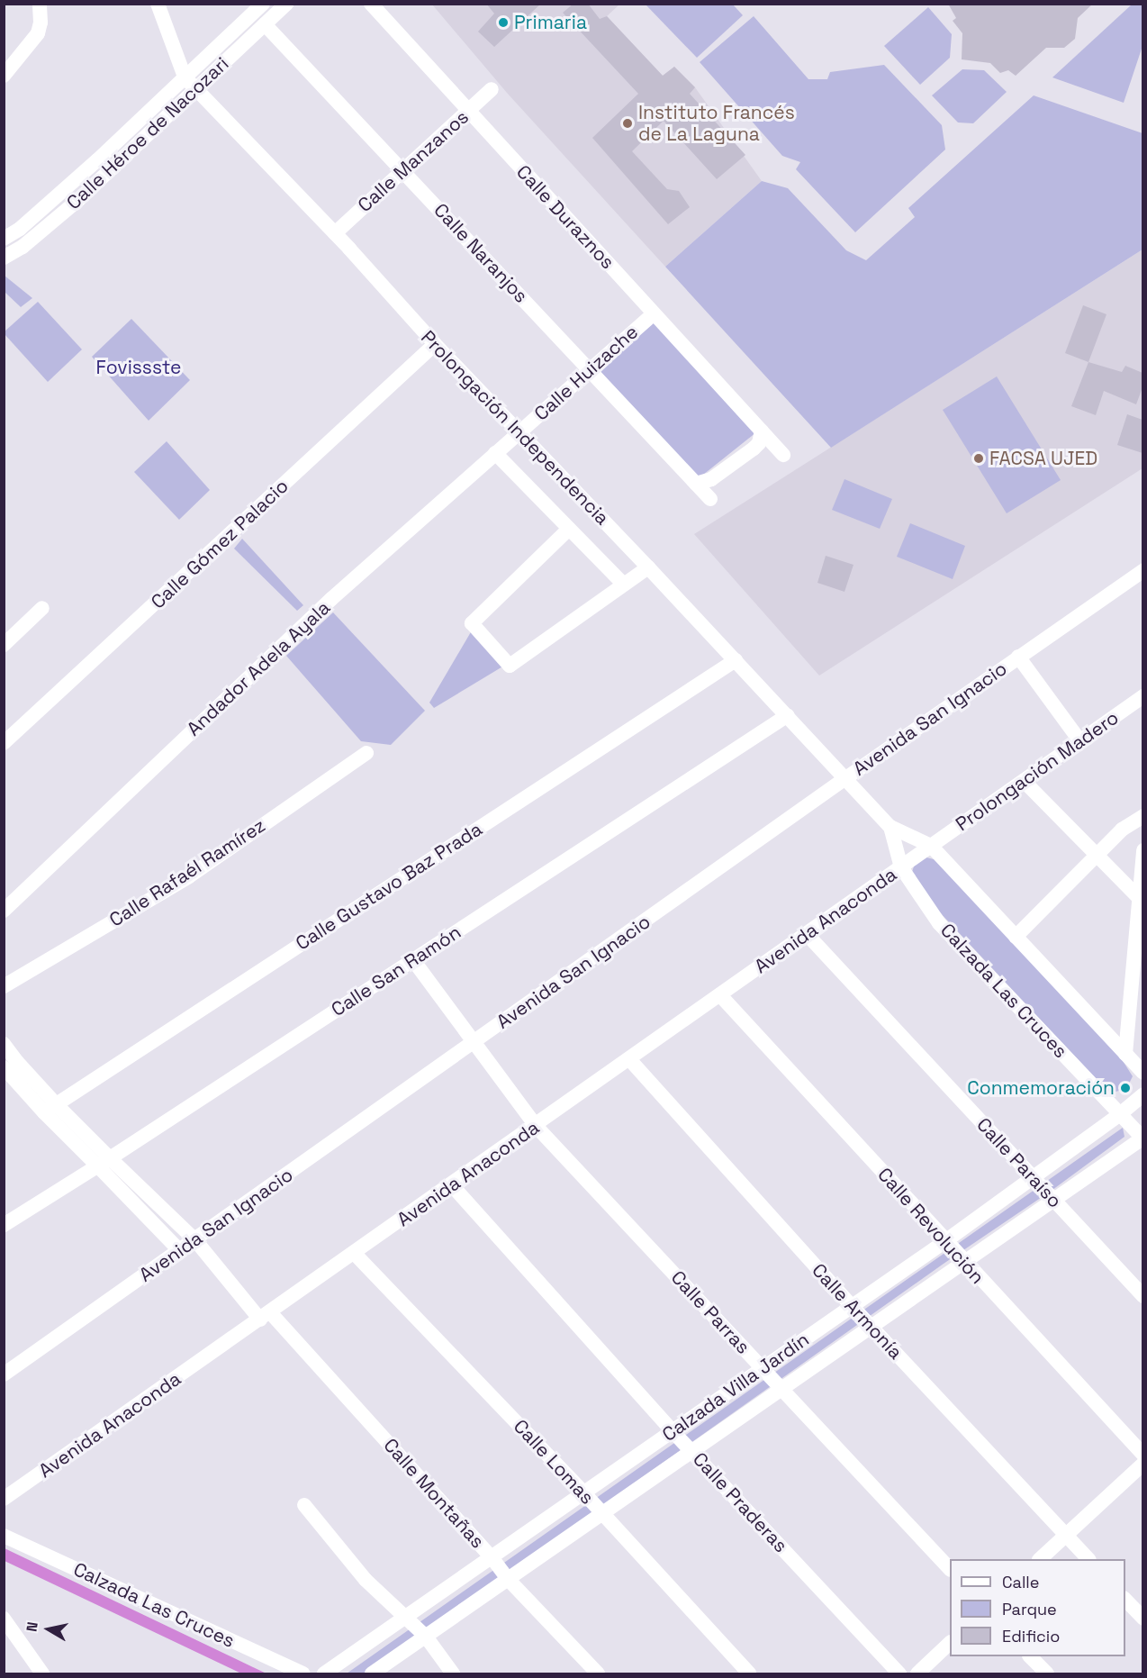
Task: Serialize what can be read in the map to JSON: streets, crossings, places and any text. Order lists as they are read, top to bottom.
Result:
{
  "streets": {
    "street": [
      "Calle Héroe de Nacozari",
      "Calle Manzanos",
      "Calle Duraznos",
      "Calle Naranjos",
      "Calle Huizache",
      "Prolongación Independencia",
      "Calle Gómez Palacio",
      "Andador Adela Ayala",
      "Avenida San Ignacio",
      "Prolongación Madero",
      "Calle Rafaél Ramírez",
      "Calle Gustavo Baz Prada",
      "Avenida Anaconda",
      "Calle San Ramón",
      "Calzada Las Cruces",
      "Calle Paraíso",
      "Calle Revolución",
      "Calle Armonía",
      "Calle Parras",
      "Calzada Villa Jardín",
      "Calle Lomas",
      "Calle Montañas",
      "Calle Praderas"
    ]
  },
  "crossings": [
    ["Calle Héroe de Nacozari", "Calle Naranjos"],
    ["Calle Héroe de Nacozari", "Prolongación Independencia"],
    ["Calle Manzanos", "Calle Duraznos"],
    ["Calle Manzanos", "Calle Naranjos"],
    ["Calle Manzanos", "Prolongación Independencia"],
    ["Calle Duraznos", "Calle Huizache"],
    ["Calle Naranjos", "Calle Huizache"],
    ["Calle Huizache", "Prolongación Independencia"],
    ["Calle Huizache", "Andador Adela Ayala"],
    ["Prolongación Independencia", "Calle Gómez Palacio"],
    ["Prolongación Independencia", "Andador Adela Ayala"],
    ["Prolongación Independencia", "Avenida San Ignacio"],
    ["Prolongación Independencia", "Calle Gustavo Baz Prada"],
    ["Prolongación Independencia", "Calle San Ramón"],
    ["Prolongación Independencia", "Calzada Las Cruces"],
    ["Avenida San Ignacio", "Calzada Las Cruces"],
    ["Avenida San Ignacio", "Calle Parras"],
    ["Avenida San Ignacio", "Calle Montañas"],
    ["Prolongación Madero", "Avenida Anaconda"],
    ["Prolongación Madero", "Calzada Las Cruces"],
    ["Avenida Anaconda", "Calzada Las Cruces"],
    ["Avenida Anaconda", "Calle Paraíso"],
    ["Avenida Anaconda", "Calle Revolución"],
    ["Avenida Anaconda", "Calle Armonía"],
    ["Avenida Anaconda", "Calle Parras"],
    ["Avenida Anaconda", "Calle Lomas"],
    ["Avenida Anaconda", "Calle Montañas"],
    ["Avenida Anaconda", "Calle Praderas"],
    ["Calle San Ramón", "Calle Parras"],
    ["Calle San Ramón", "Calle Montañas"],
    ["Calzada Las Cruces", "Calzada Villa Jardín"],
    ["Calle Paraíso", "Calzada Villa Jardín"],
    ["Calle Revolución", "Calzada Villa Jardín"],
    ["Calle Armonía", "Calzada Villa Jardín"],
    ["Calle Parras", "Calzada Villa Jardín"],
    ["Calzada Villa Jardín", "Calle Lomas"],
    ["Calzada Villa Jardín", "Calle Montañas"],
    ["Calzada Villa Jardín", "Calle Praderas"]
  ],
  "parks": ["Fovissste"],
  "places": [
    "Primaria",
    "Instituto Francés de La Laguna",
    "FACSA UJED",
    "Conmemoración"
  ],
  "legend": ["Calle", "Parque", "Edificio"],
  "north": "left"
}
